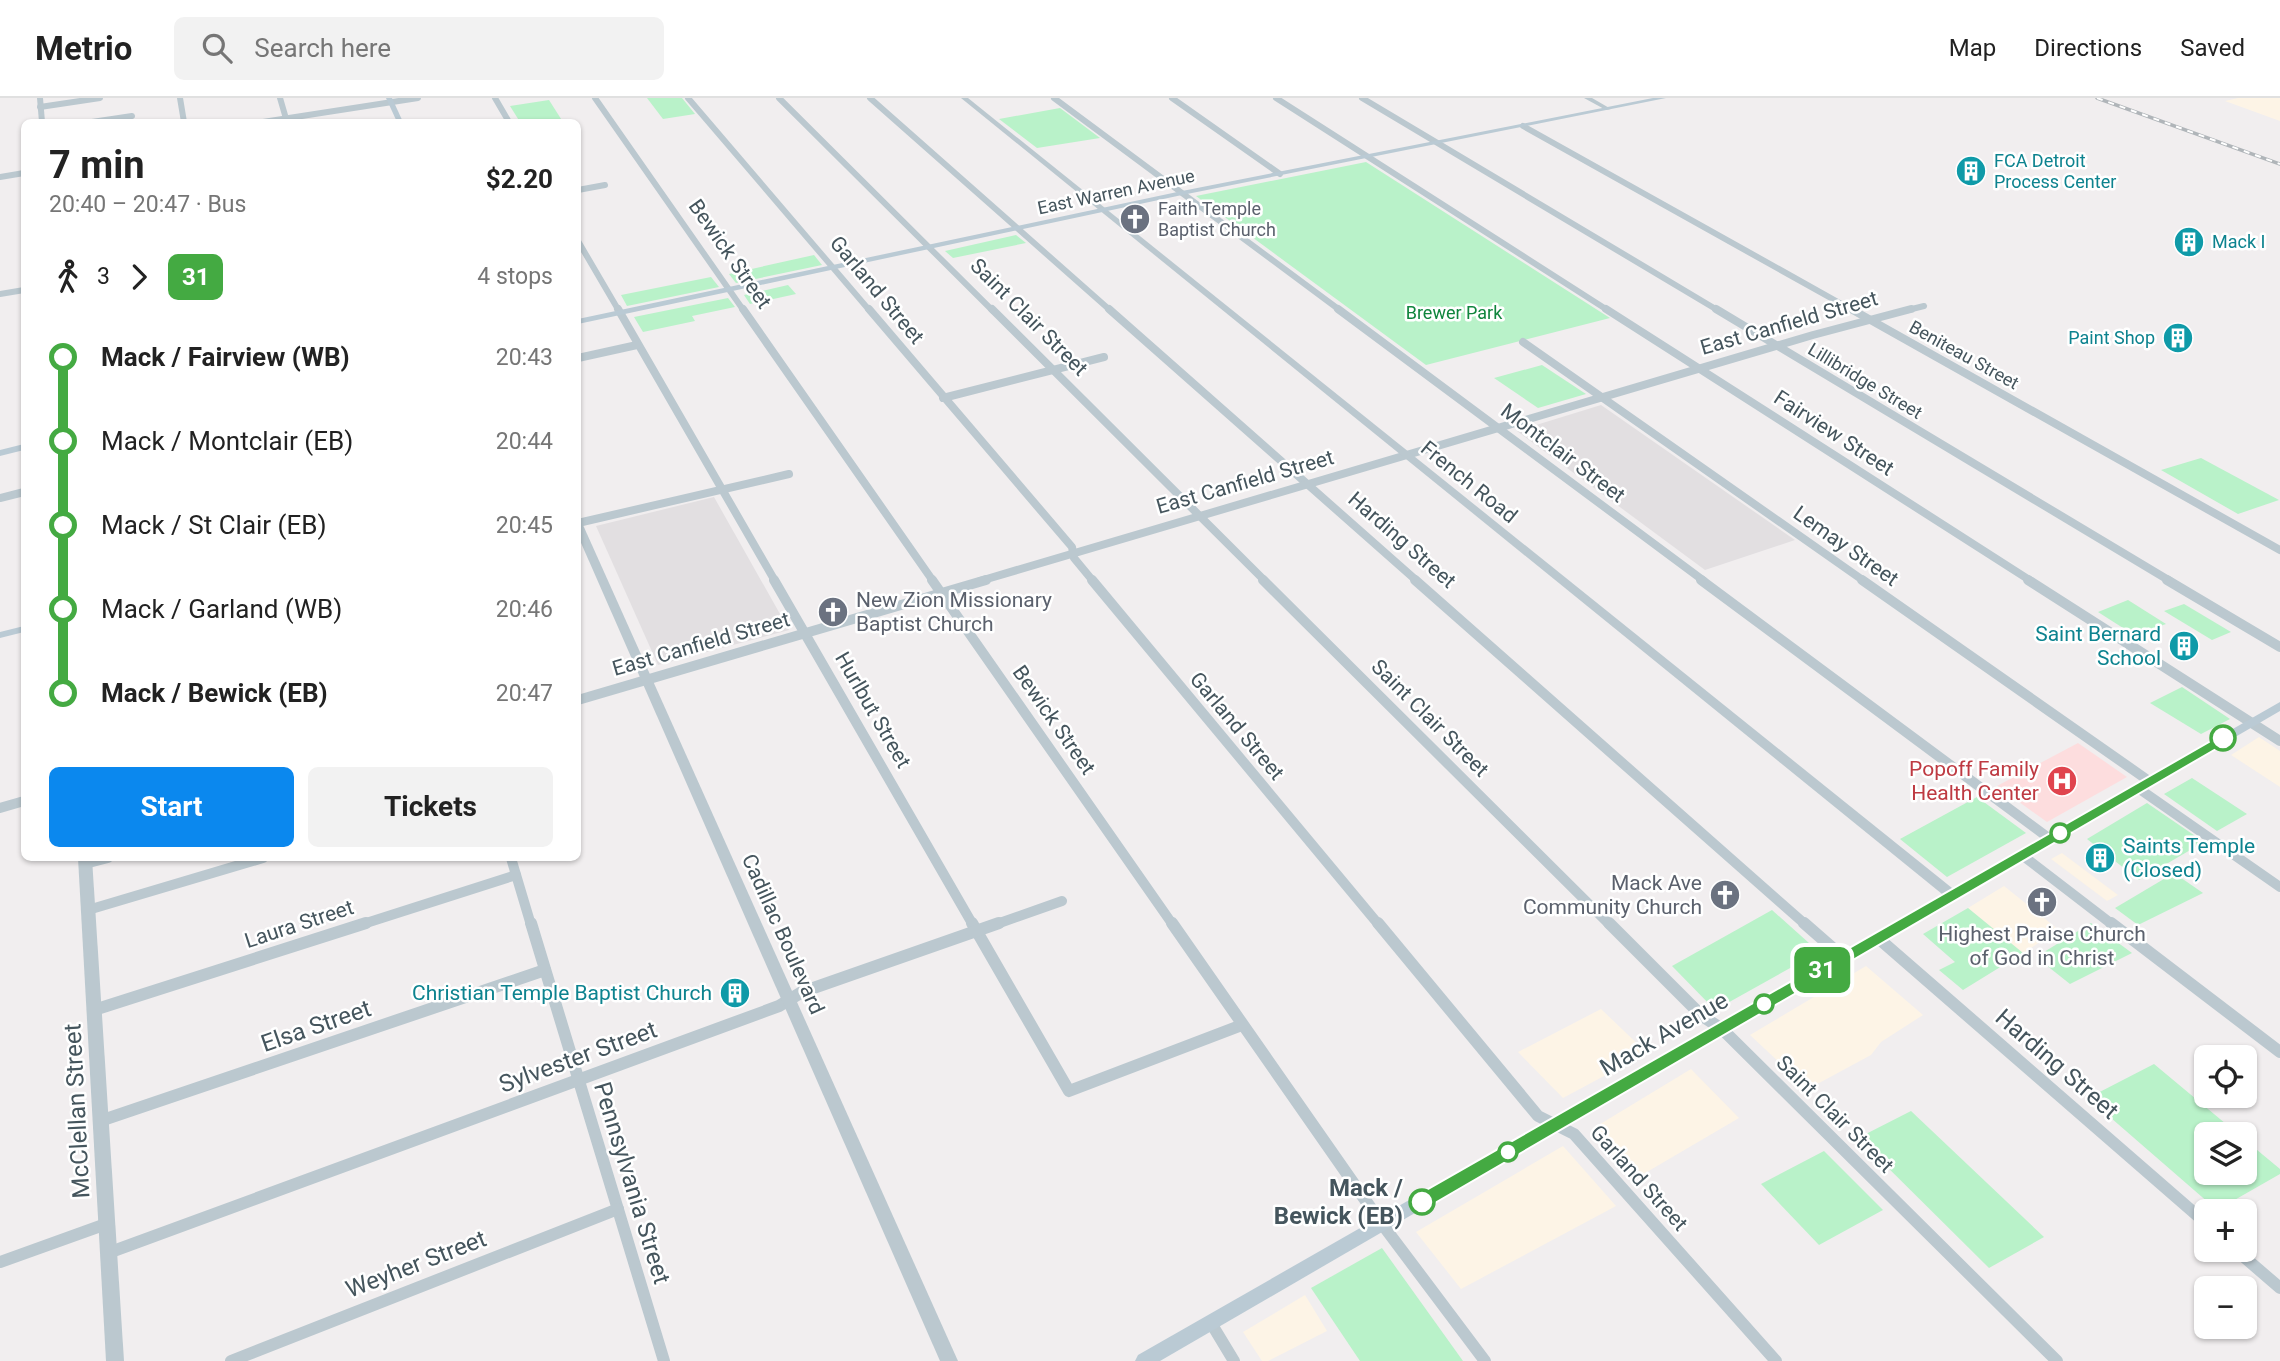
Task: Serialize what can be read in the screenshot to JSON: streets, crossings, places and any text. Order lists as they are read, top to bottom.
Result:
{
  "streets": {
    "main road": ["East Warren Avenue", "Mack Avenue"],
    "street": [
      "Bewick Street",
      "Garland Street",
      "Saint Clair Street",
      "East Canfield Street",
      "Beniteau Street",
      "Lillibridge Street",
      "Fairview Street",
      "Montclair Street",
      "French Road",
      "Harding Street",
      "Lemay Street",
      "Hurlbut Street",
      "Laura Street",
      "Cadillac Boulevard",
      "Elsa Street",
      "Sylvester Street",
      "McClellan Street",
      "Pennsylvania Street",
      "Weyher Street"
    ]
  },
  "crossings": [
    ["East Warren Avenue", "Bewick Street"],
    ["East Warren Avenue", "Garland Street"],
    ["East Warren Avenue", "Saint Clair Street"],
    ["East Warren Avenue", "Beniteau Street"],
    ["East Warren Avenue", "Lillibridge Street"],
    ["East Warren Avenue", "Fairview Street"],
    ["East Warren Avenue", "Montclair Street"],
    ["East Warren Avenue", "French Road"],
    ["East Warren Avenue", "Harding Street"],
    ["East Warren Avenue", "Hurlbut Street"],
    ["Bewick Street", "East Canfield Street"],
    ["Bewick Street", "Hurlbut Street"],
    ["Bewick Street", "Mack Avenue"],
    ["Garland Street", "East Canfield Street"],
    ["Garland Street", "Mack Avenue"],
    ["Saint Clair Street", "East Canfield Street"],
    ["Saint Clair Street", "Mack Avenue"],
    ["East Canfield Street", "Beniteau Street"],
    ["East Canfield Street", "Lillibridge Street"],
    ["East Canfield Street", "Fairview Street"],
    ["East Canfield Street", "Montclair Street"],
    ["East Canfield Street", "French Road"],
    ["East Canfield Street", "Harding Street"],
    ["East Canfield Street", "Lemay Street"],
    ["East Canfield Street", "Hurlbut Street"],
    ["East Canfield Street", "Cadillac Boulevard"],
    ["Fairview Street", "Mack Avenue"],
    ["Montclair Street", "Mack Avenue"],
    ["French Road", "Mack Avenue"],
    ["Harding Street", "Mack Avenue"],
    ["Lemay Street", "Mack Avenue"],
    ["Hurlbut Street", "Sylvester Street"],
    ["Laura Street", "McClellan Street"],
    ["Laura Street", "Pennsylvania Street"],
    ["Cadillac Boulevard", "Sylvester Street"],
    ["Elsa Street", "McClellan Street"],
    ["Elsa Street", "Pennsylvania Street"],
    ["Sylvester Street", "McClellan Street"],
    ["Sylvester Street", "Pennsylvania Street"],
    ["Pennsylvania Street", "Weyher Street"]
  ],
  "parks": ["Brewer Park"],
  "places": {
    "building": [
      "FCA Detroit Process Center",
      "Mack I",
      "Paint Shop",
      "Saint Bernard School",
      "Saints Temple (Closed)",
      "Christian Temple Baptist Church"
    ],
    "church": [
      "Faith Temple Baptist Church",
      "New Zion Missionary Baptist Church",
      "Mack Ave Community Church",
      "Highest Praise Church of God in Christ"
    ],
    "hospital": ["Popoff Family Health Center"],
    "other": ["Mack / Bewick (EB)"]
  },
  "lines": ["bus line 31"],
  "page": {
    "header": "Metrio",
    "search": "Search here",
    "nav": ["Map", "Directions", "Saved"],
    "on_map": "31",
    "heading": ["7 min", "20:40 – 20:47 · Bus", "$2.20"],
    "legs": ["3", "31", "4 stops"],
    "list": [
      {
        "name": "Mack / Fairview (WB)",
        "value": "20:43"
      },
      {
        "name": "Mack / Montclair (EB)",
        "value": "20:44"
      },
      {
        "name": "Mack / St Clair (EB)",
        "value": "20:45"
      },
      {
        "name": "Mack / Garland (WB)",
        "value": "20:46"
      },
      {
        "name": "Mack / Bewick (EB)",
        "value": "20:47"
      }
    ],
    "buttons": ["Start", "Tickets"],
    "map_buttons": ["+", "−"]
  }
}
